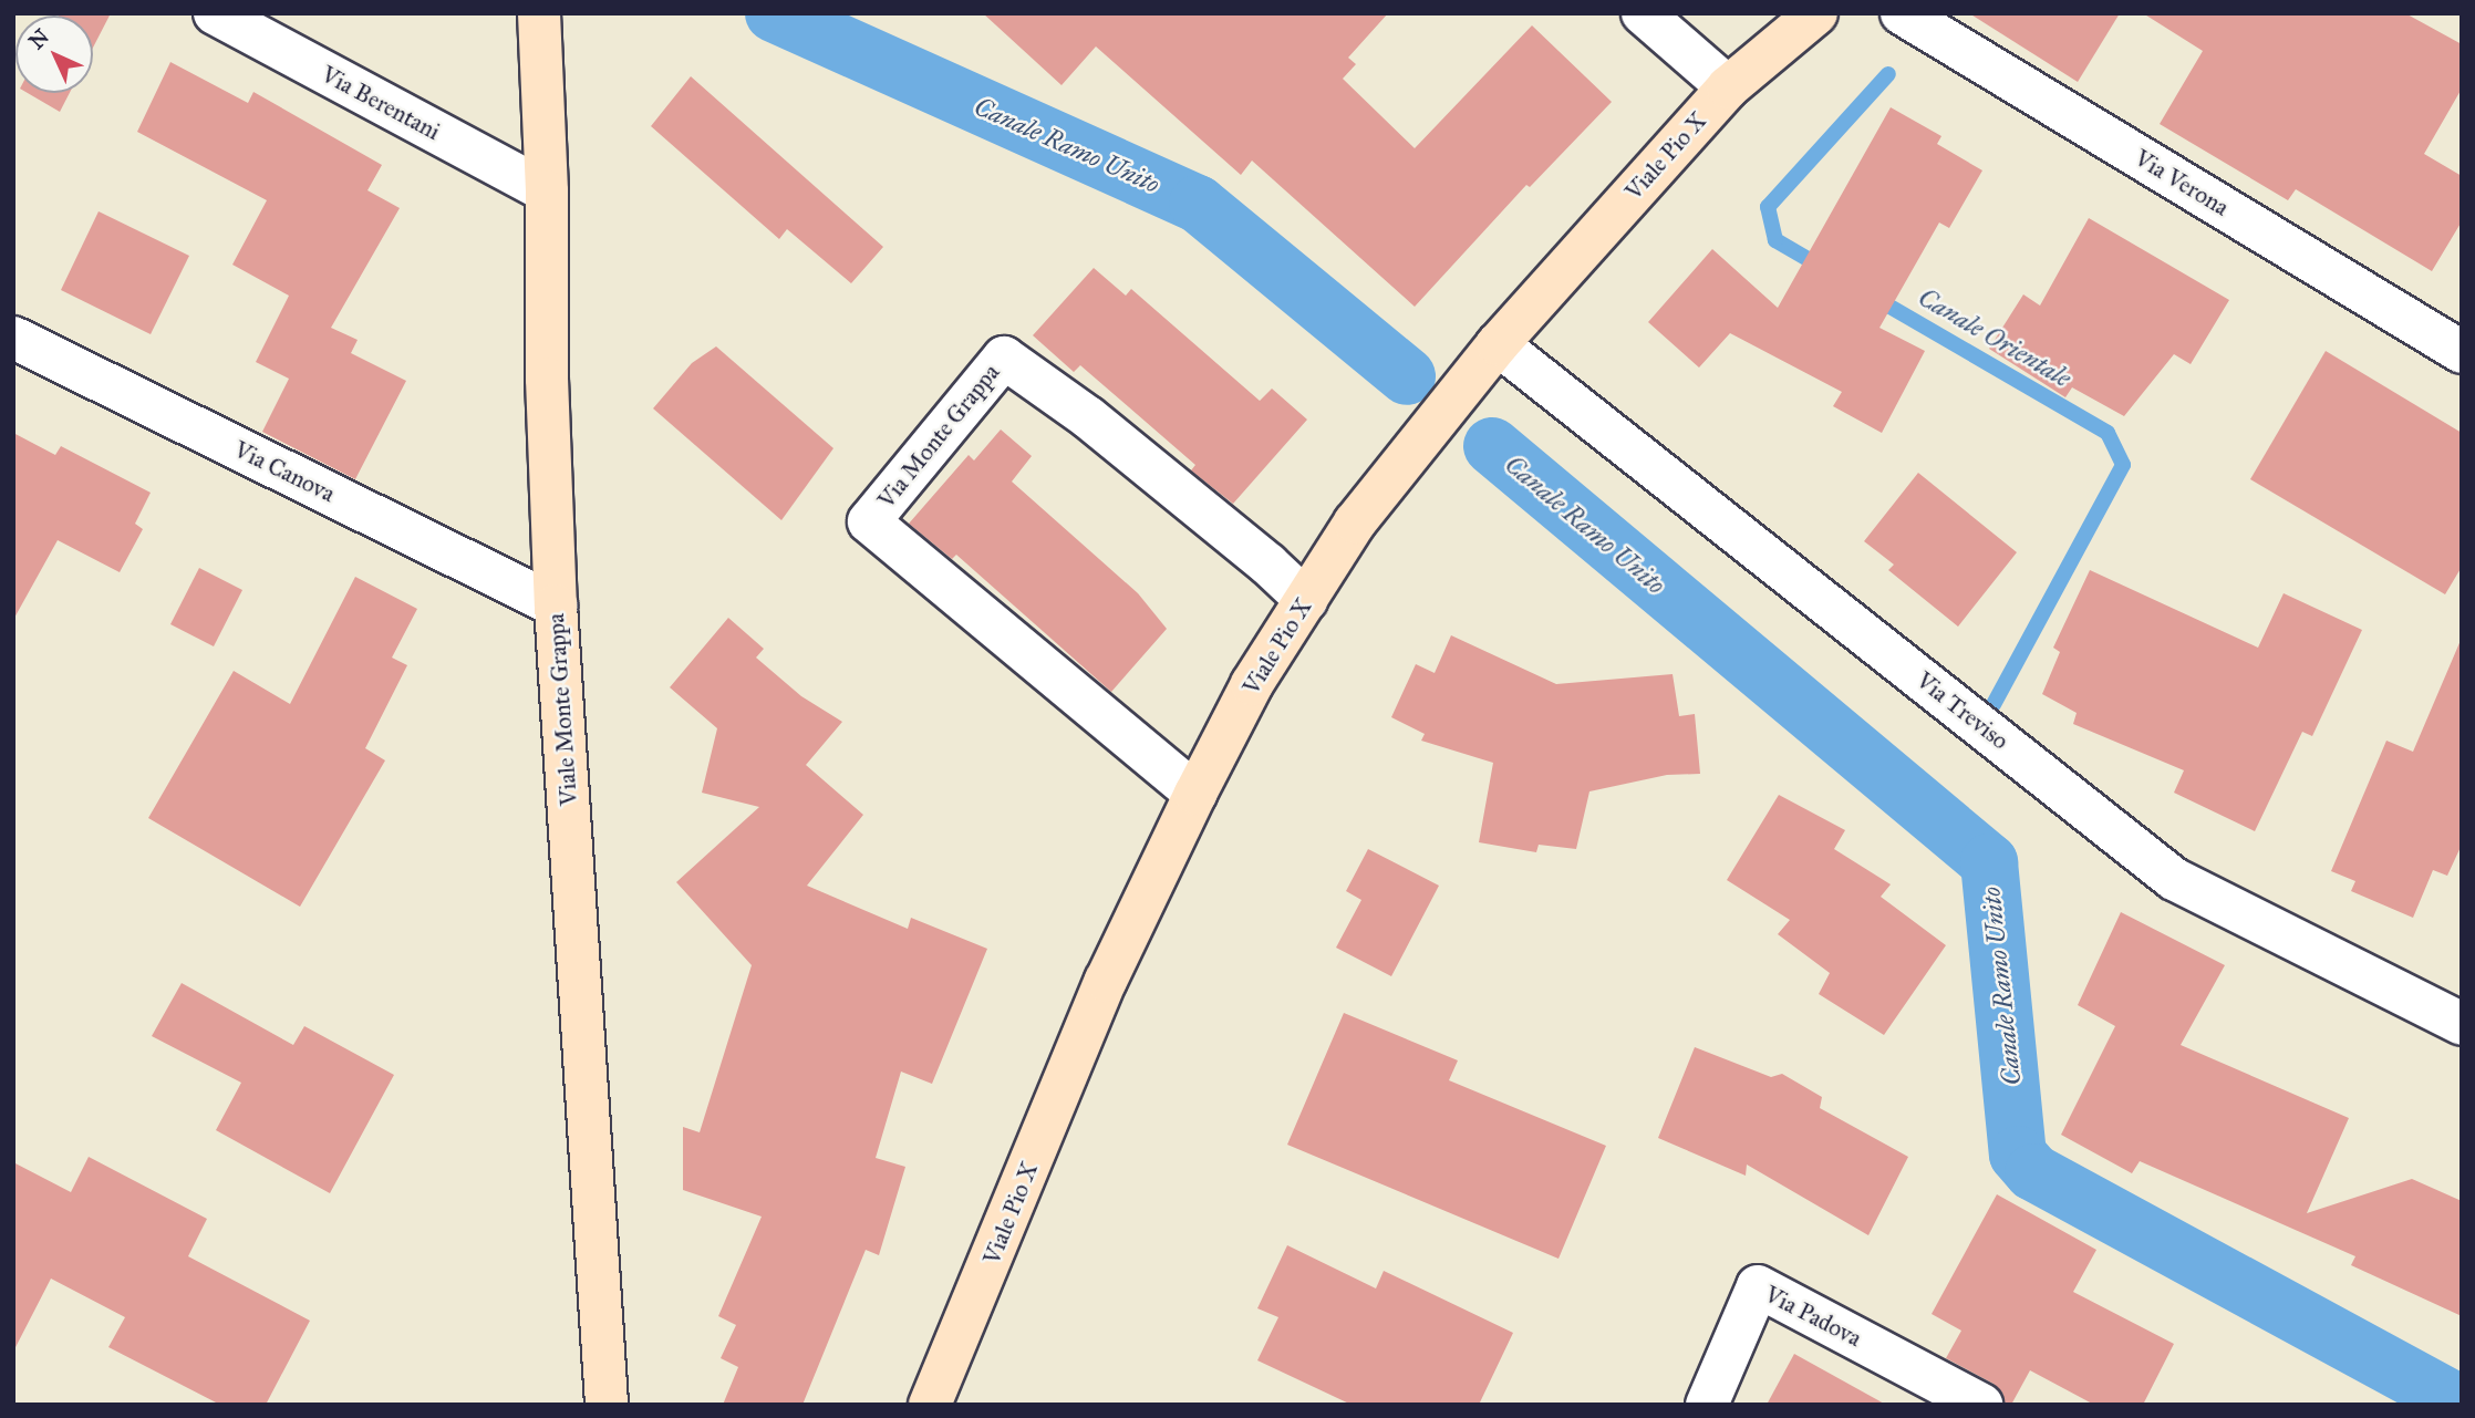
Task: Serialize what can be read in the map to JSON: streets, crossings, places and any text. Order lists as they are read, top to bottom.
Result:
{
  "streets": {
    "main road": ["Viale Pio X", "Viale Monte Grappa"],
    "street": [
      "Via Berentani",
      "Via Verona",
      "Via Monte Grappa",
      "Via Canova",
      "Via Treviso",
      "Via Padova"
    ]
  },
  "crossings": [
    ["Via Berentani", "Viale Monte Grappa"],
    ["Viale Pio X", "Via Monte Grappa"],
    ["Viale Pio X", "Via Treviso"],
    ["Via Canova", "Viale Monte Grappa"]
  ],
  "water": ["Canale Ramo Unito", "Canale Orientale"],
  "north": "top left"
}
